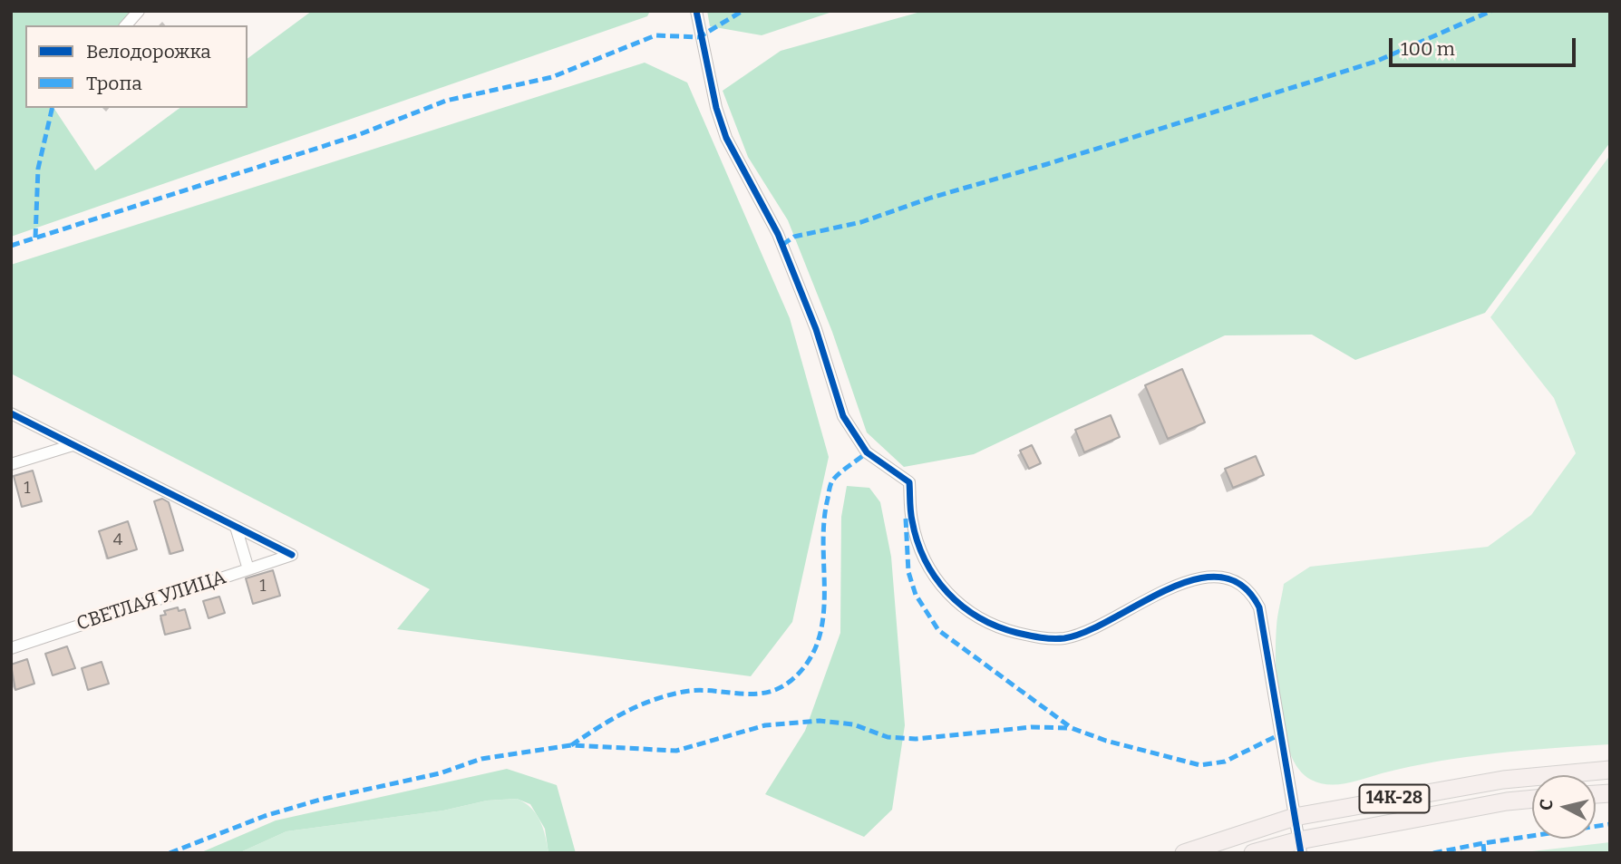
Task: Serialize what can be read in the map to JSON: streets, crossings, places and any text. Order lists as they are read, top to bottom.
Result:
{
  "streets": {
    "main road": ["14К-28"],
    "street": ["СВЕТЛАЯ УЛИЦА"]
  },
  "house_numbers": ["1", "4", "1"],
  "legend": ["Велодорожка", "Тропа"],
  "scale_bar": "100 m",
  "north": "left"
}
